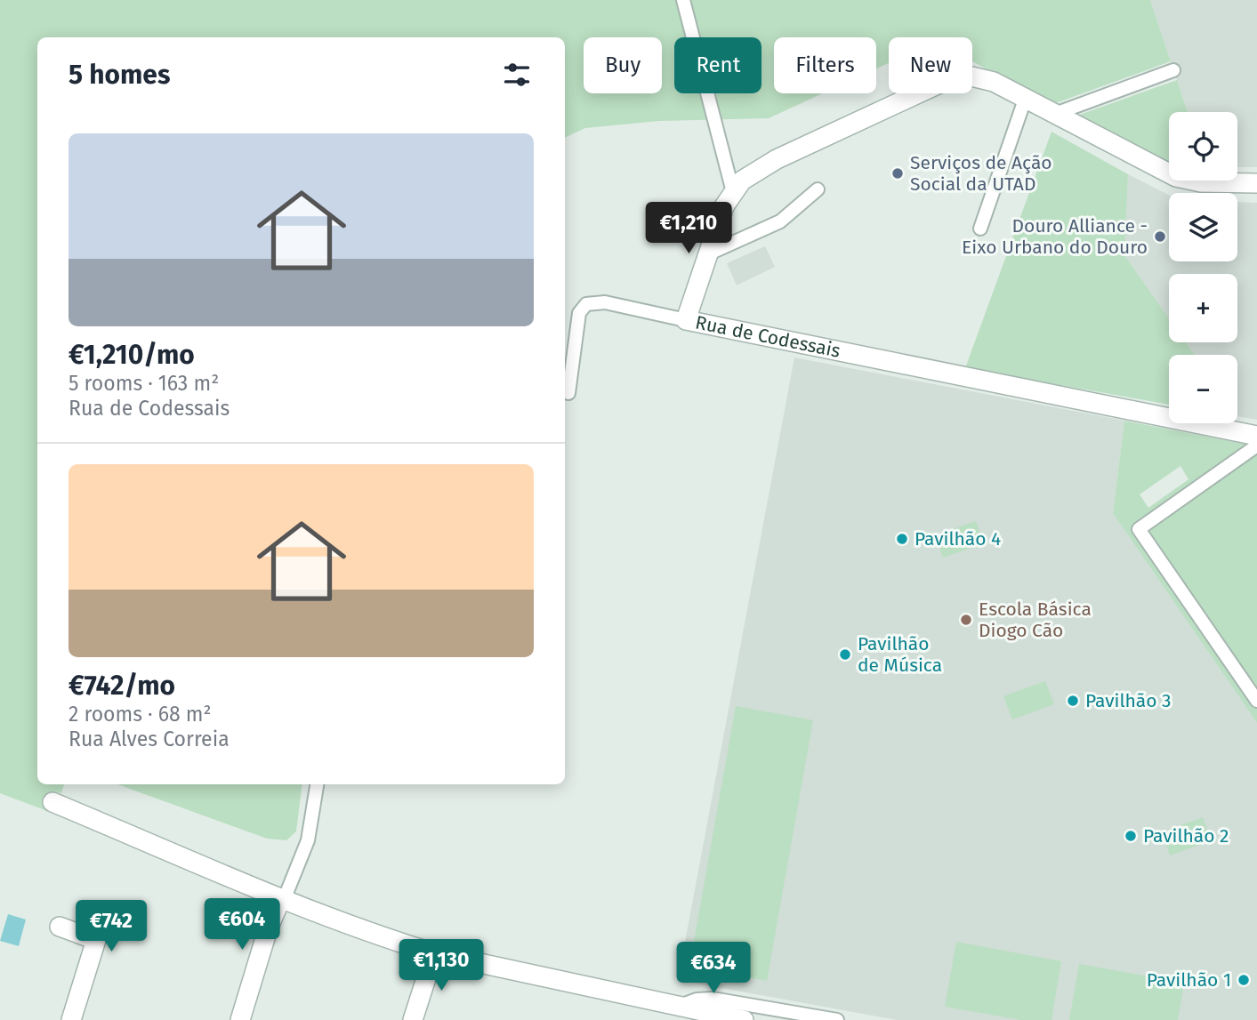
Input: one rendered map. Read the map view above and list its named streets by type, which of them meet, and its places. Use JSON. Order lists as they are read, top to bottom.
{
  "streets": {
    "street": ["Rua de Codessais"]
  },
  "places": [
    "Serviços de Ação Social da UTAD",
    "Douro Alliance - Eixo Urbano do Douro",
    "Pavilhão 4",
    "Escola Básica Diogo Cão",
    "Pavilhão de Música",
    "Pavilhão 3",
    "Pavilhão 2",
    "Pavilhão 1"
  ],
  "page": {
    "chip": [
      "Buy",
      "Rent",
      "Filters",
      "New"
    ],
    "heading": "5 homes",
    "map_buttons": ["+", "−"],
    "list": [
      {
        "name": "€1,210/mo",
        "note": "5 rooms · 163 m² · Rua de Codessais"
      },
      {
        "name": "€742/mo",
        "note": "2 rooms · 68 m² · Rua Alves Correia"
      }
    ],
    "price": [
      "€1,210",
      "€604",
      "€742",
      "€1,130",
      "€634"
    ]
  }
}
